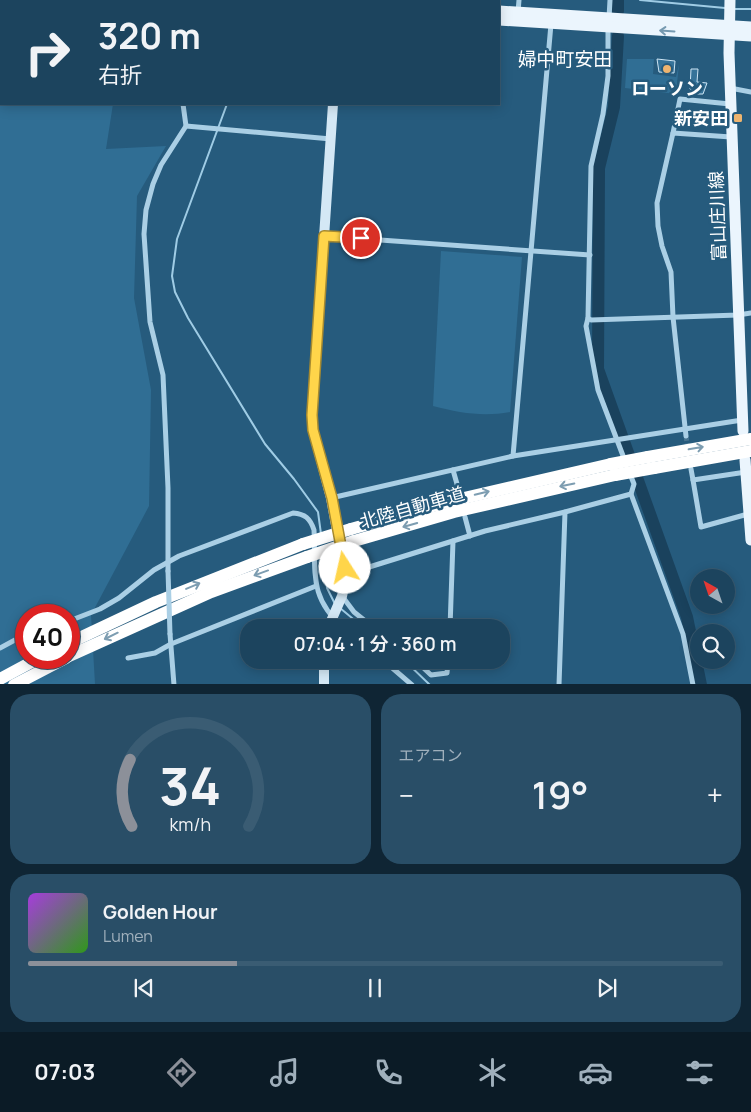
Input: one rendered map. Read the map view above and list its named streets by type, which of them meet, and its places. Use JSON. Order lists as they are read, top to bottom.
{
  "streets": {
    "highway": ["北陸自動車道"],
    "main road": ["富山庄川線"]
  },
  "crossings": [
    ["富山庄川線", "北陸自動車道"]
  ],
  "districts": ["婦中町安田"],
  "places": {
    "other": ["ローソン"],
    "transit": ["新安田"]
  },
  "north": "top left",
  "page": {
    "turn": ["320 m", "右折"],
    "limit": "40",
    "trip": "07:04 · 1 分 · 360 m",
    "tile": "エアコン",
    "heat": ["−", "19°", "+"],
    "song": ["Golden Hour", "Lumen"],
    "tabs": "07:03",
    "gauge": ["34", "km/h"]
  }
}
